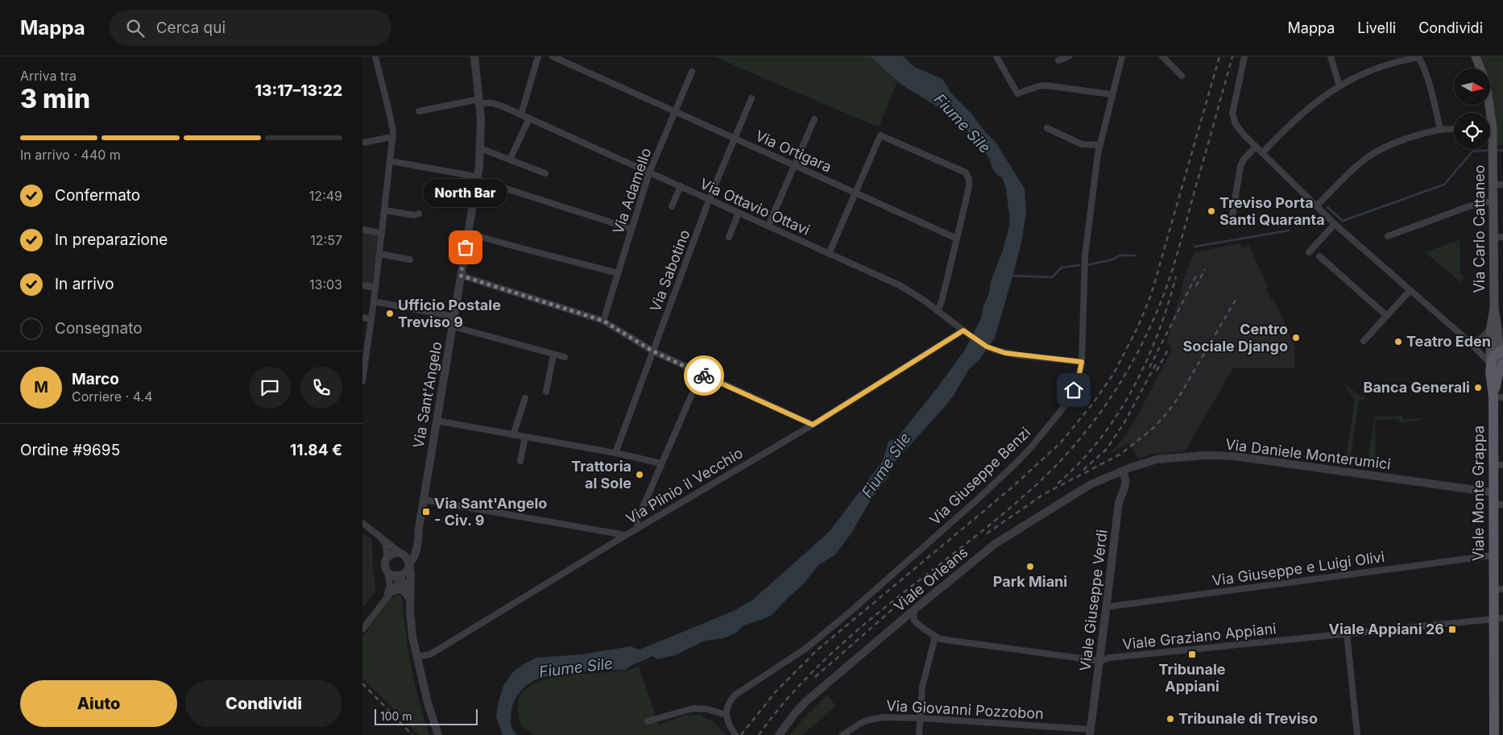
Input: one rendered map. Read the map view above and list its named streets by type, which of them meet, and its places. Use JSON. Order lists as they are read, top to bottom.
{
  "streets": {
    "main road": ["Via Carlo Cattaneo", "Viale Monte Grappa"],
    "street": [
      "Via Ortigara",
      "Via Adamello",
      "Via Ottavio Ottavi",
      "Via Sabotino",
      "Via Sant'Angelo",
      "Via Daniele Monterumici",
      "Via Giuseppe Benzi",
      "Via Plinio il Vecchio",
      "Via Giuseppe e Luigi Olivi",
      "Viale Orleans",
      "Viale Giuseppe Verdi",
      "Viale Graziano Appiani",
      "Via Giovanni Pozzobon"
    ]
  },
  "crossings": [
    ["Via Ortigara", "Via Adamello"],
    ["Via Ortigara", "Via Sabotino"],
    ["Via Adamello", "Via Ottavio Ottavi"],
    ["Via Ottavio Ottavi", "Via Sabotino"],
    ["Via Ottavio Ottavi", "Via Sant'Angelo"],
    ["Via Ottavio Ottavi", "Via Giuseppe Benzi"],
    ["Via Ottavio Ottavi", "Via Plinio il Vecchio"],
    ["Via Sant'Angelo", "Via Plinio il Vecchio"],
    ["Via Daniele Monterumici", "Viale Monte Grappa"],
    ["Via Daniele Monterumici", "Viale Orleans"],
    ["Via Daniele Monterumici", "Viale Giuseppe Verdi"],
    ["Viale Monte Grappa", "Via Giuseppe e Luigi Olivi"],
    ["Viale Monte Grappa", "Viale Graziano Appiani"],
    ["Via Giuseppe e Luigi Olivi", "Viale Giuseppe Verdi"],
    ["Viale Orleans", "Viale Giuseppe Verdi"],
    ["Viale Giuseppe Verdi", "Viale Graziano Appiani"],
    ["Viale Giuseppe Verdi", "Via Giovanni Pozzobon"]
  ],
  "water": ["Fiume Sile"],
  "places": {
    "other": [
      "Treviso Porta Santi Quaranta",
      "North Bar",
      "Ufficio Postale Treviso 9",
      "Centro Sociale Django",
      "Teatro Eden",
      "Banca Generali",
      "Trattoria al Sole",
      "Park Miani",
      "Tribunale di Treviso"
    ],
    "transit": ["Via Sant'Angelo - Civ. 9", "Viale Appiani 26", "Tribunale Appiani"]
  },
  "scale_bar": "100 m",
  "north": "right",
  "page": {
    "header": "Mappa",
    "search": "Cerca qui",
    "nav": ["Mappa", "Livelli", "Condividi"],
    "heading": ["3 min", "Arriva tra", "13:17–13:22"],
    "panel": [
      "Marco",
      "Corriere · 4.4",
      "Ordine #9695",
      "11.84 €"
    ],
    "bar": "In arrivo · 440 m",
    "list": [
      ["Confermato", "12:49"],
      ["In preparazione", "12:57"],
      ["In arrivo", "13:03"],
      "Consegnato"
    ],
    "bubble": "North Bar",
    "round": "M",
    "buttons": ["Aiuto", "Condividi"],
    "scale": "100 m"
  }
}
